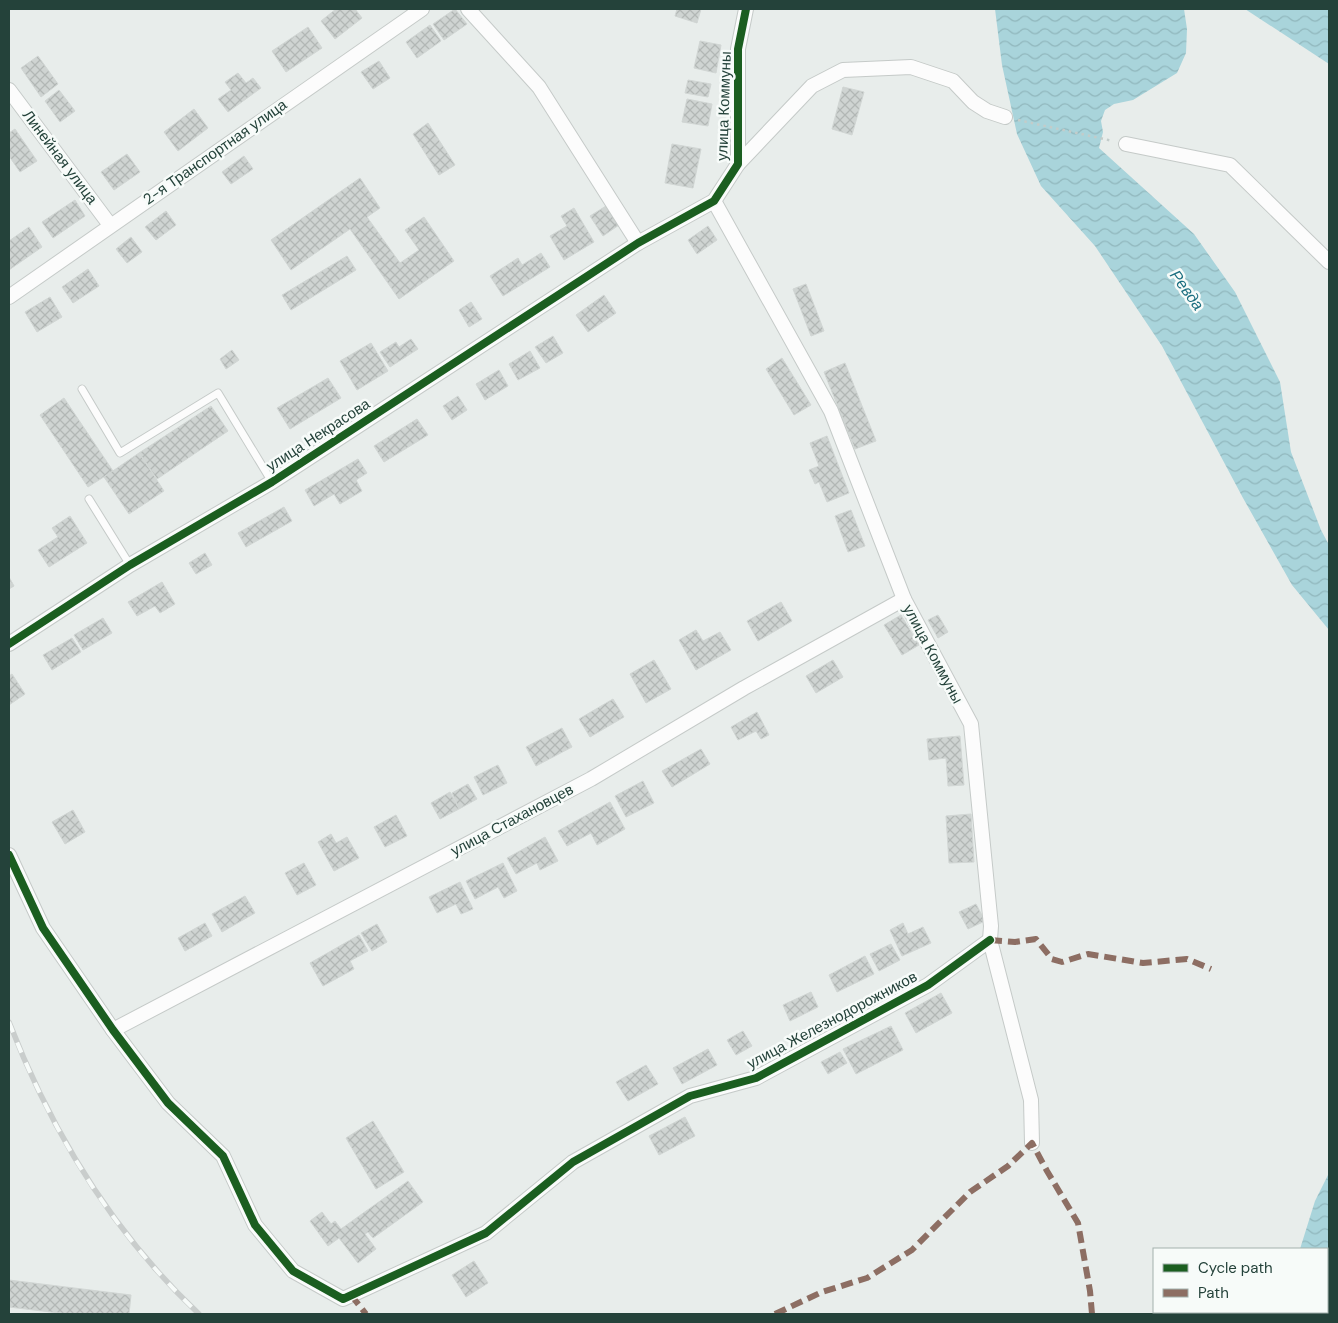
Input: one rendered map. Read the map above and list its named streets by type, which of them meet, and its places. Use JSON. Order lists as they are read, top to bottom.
{
  "streets": {
    "street": [
      "улица Коммуны",
      "2-я Транспортная улица",
      "Линейная улица",
      "улица Некрасова",
      "улица Стахановцев",
      "улица Железнодорожников"
    ]
  },
  "crossings": [
    ["улица Коммуны", "улица Некрасова"],
    ["улица Коммуны", "улица Стахановцев"],
    ["улица Коммуны", "улица Железнодорожников"],
    ["2-я Транспортная улица", "Линейная улица"],
    ["улица Стахановцев", "улица Железнодорожников"]
  ],
  "water": ["Ревда"],
  "legend": ["Cycle path", "Path"]
}
